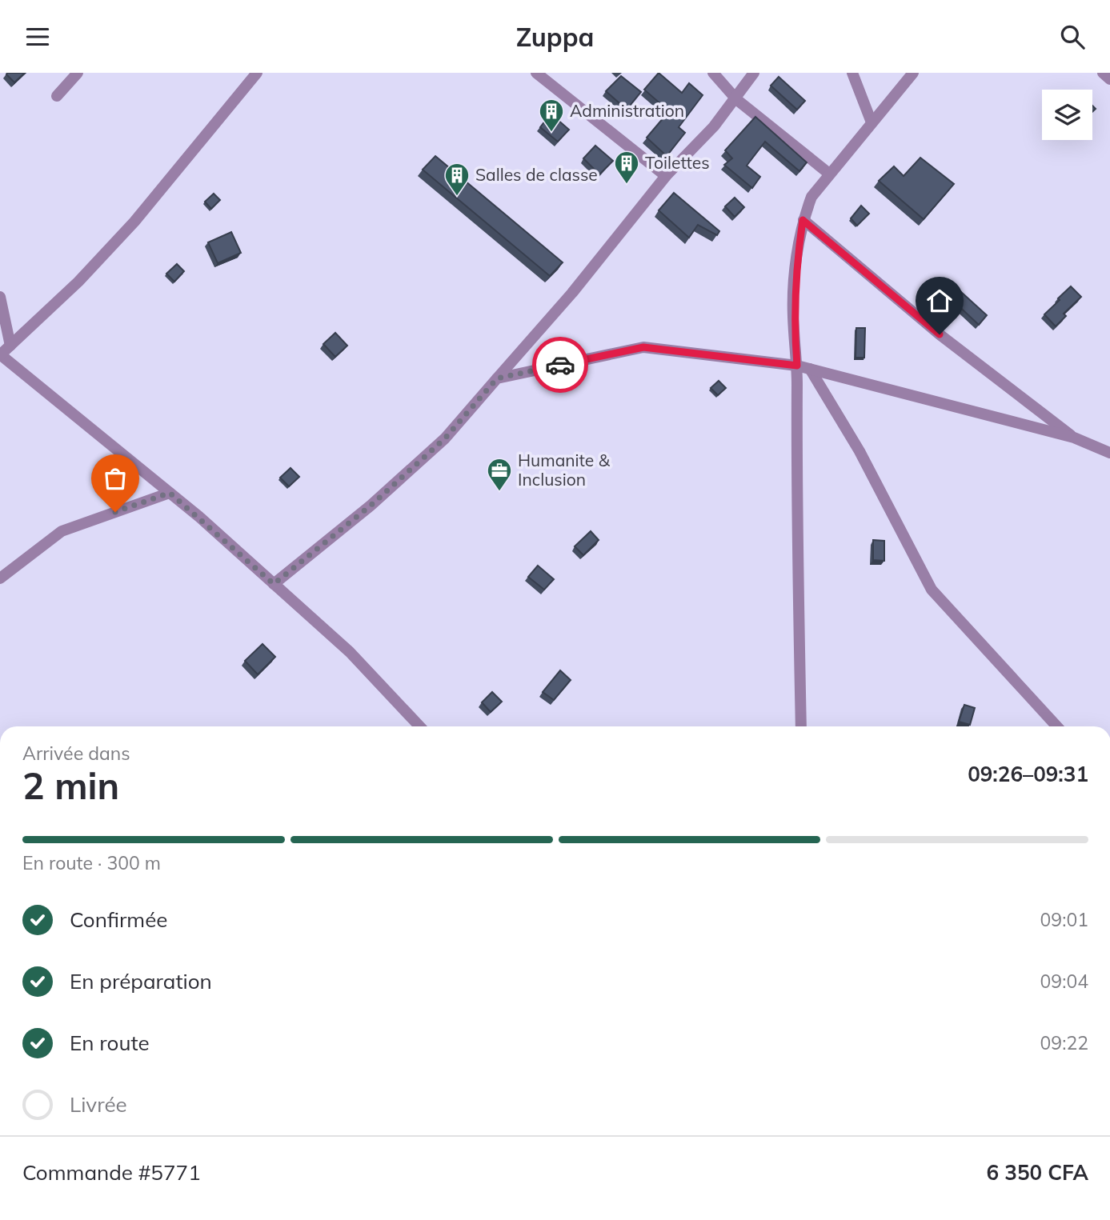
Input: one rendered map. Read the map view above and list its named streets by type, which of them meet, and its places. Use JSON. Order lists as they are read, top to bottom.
{
  "places": {
    "building": ["Administration", "Toilettes", "Salles de classe"],
    "office": ["Humanite & Inclusion"]
  },
  "page": {
    "header": "Zuppa",
    "heading": ["2 min", "Arrivée dans", "09:26–09:31"],
    "panel": ["Commande #5771", "6 350 CFA"],
    "bar": "En route · 300 m",
    "list": [
      ["Confirmée", "09:01"],
      ["En préparation", "09:04"],
      ["En route", "09:22"],
      "Livrée"
    ]
  }
}
